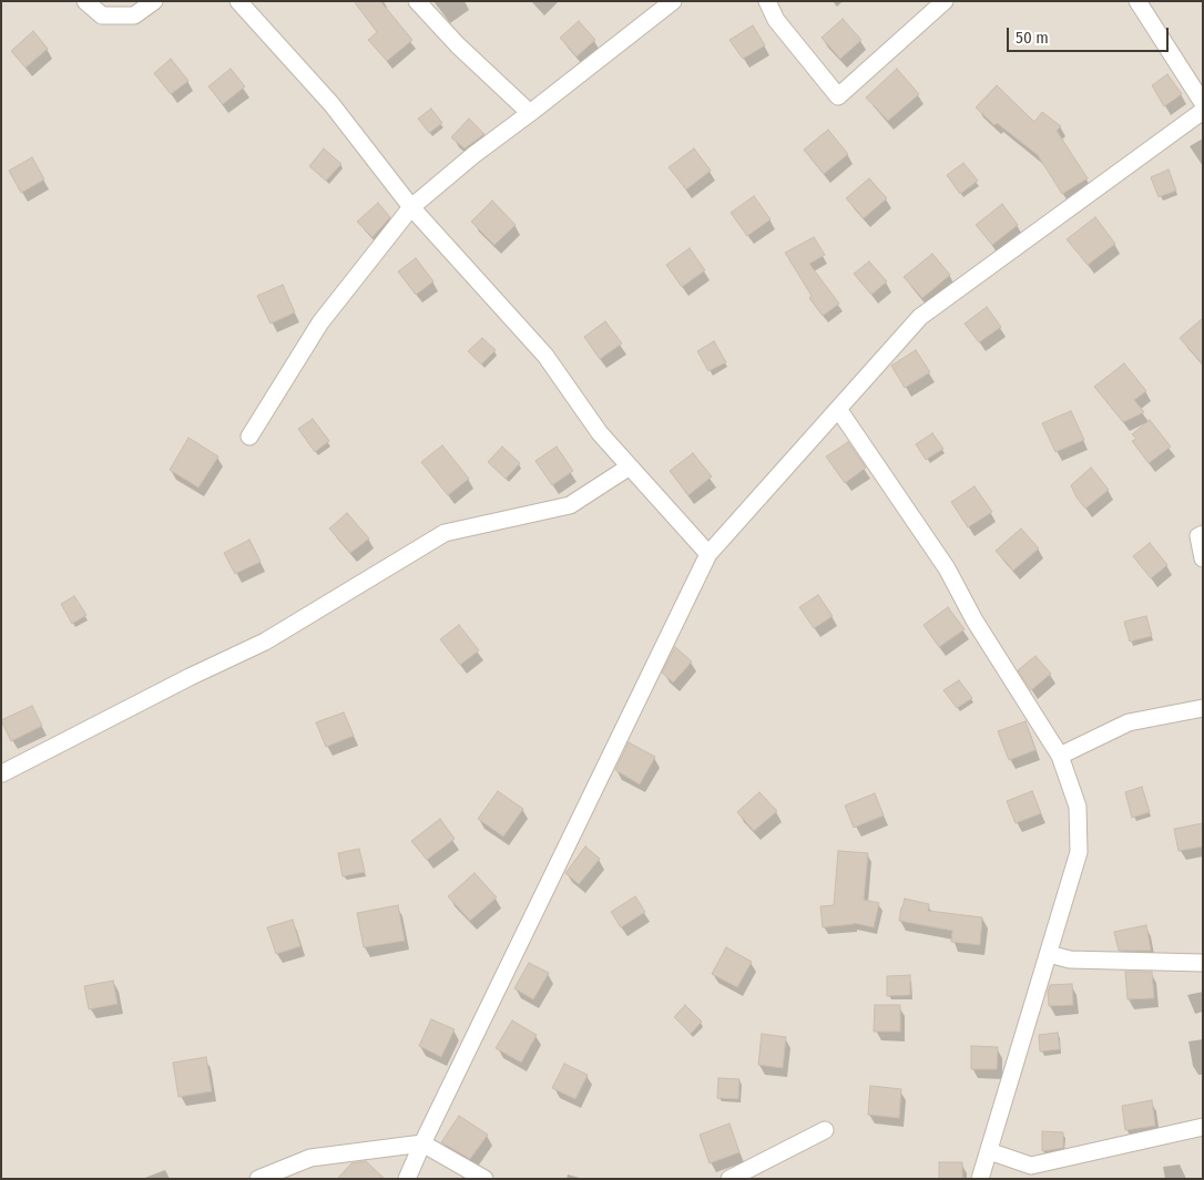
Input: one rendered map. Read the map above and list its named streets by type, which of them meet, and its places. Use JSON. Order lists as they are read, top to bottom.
{
  "scale_bar": "50 m"
}
